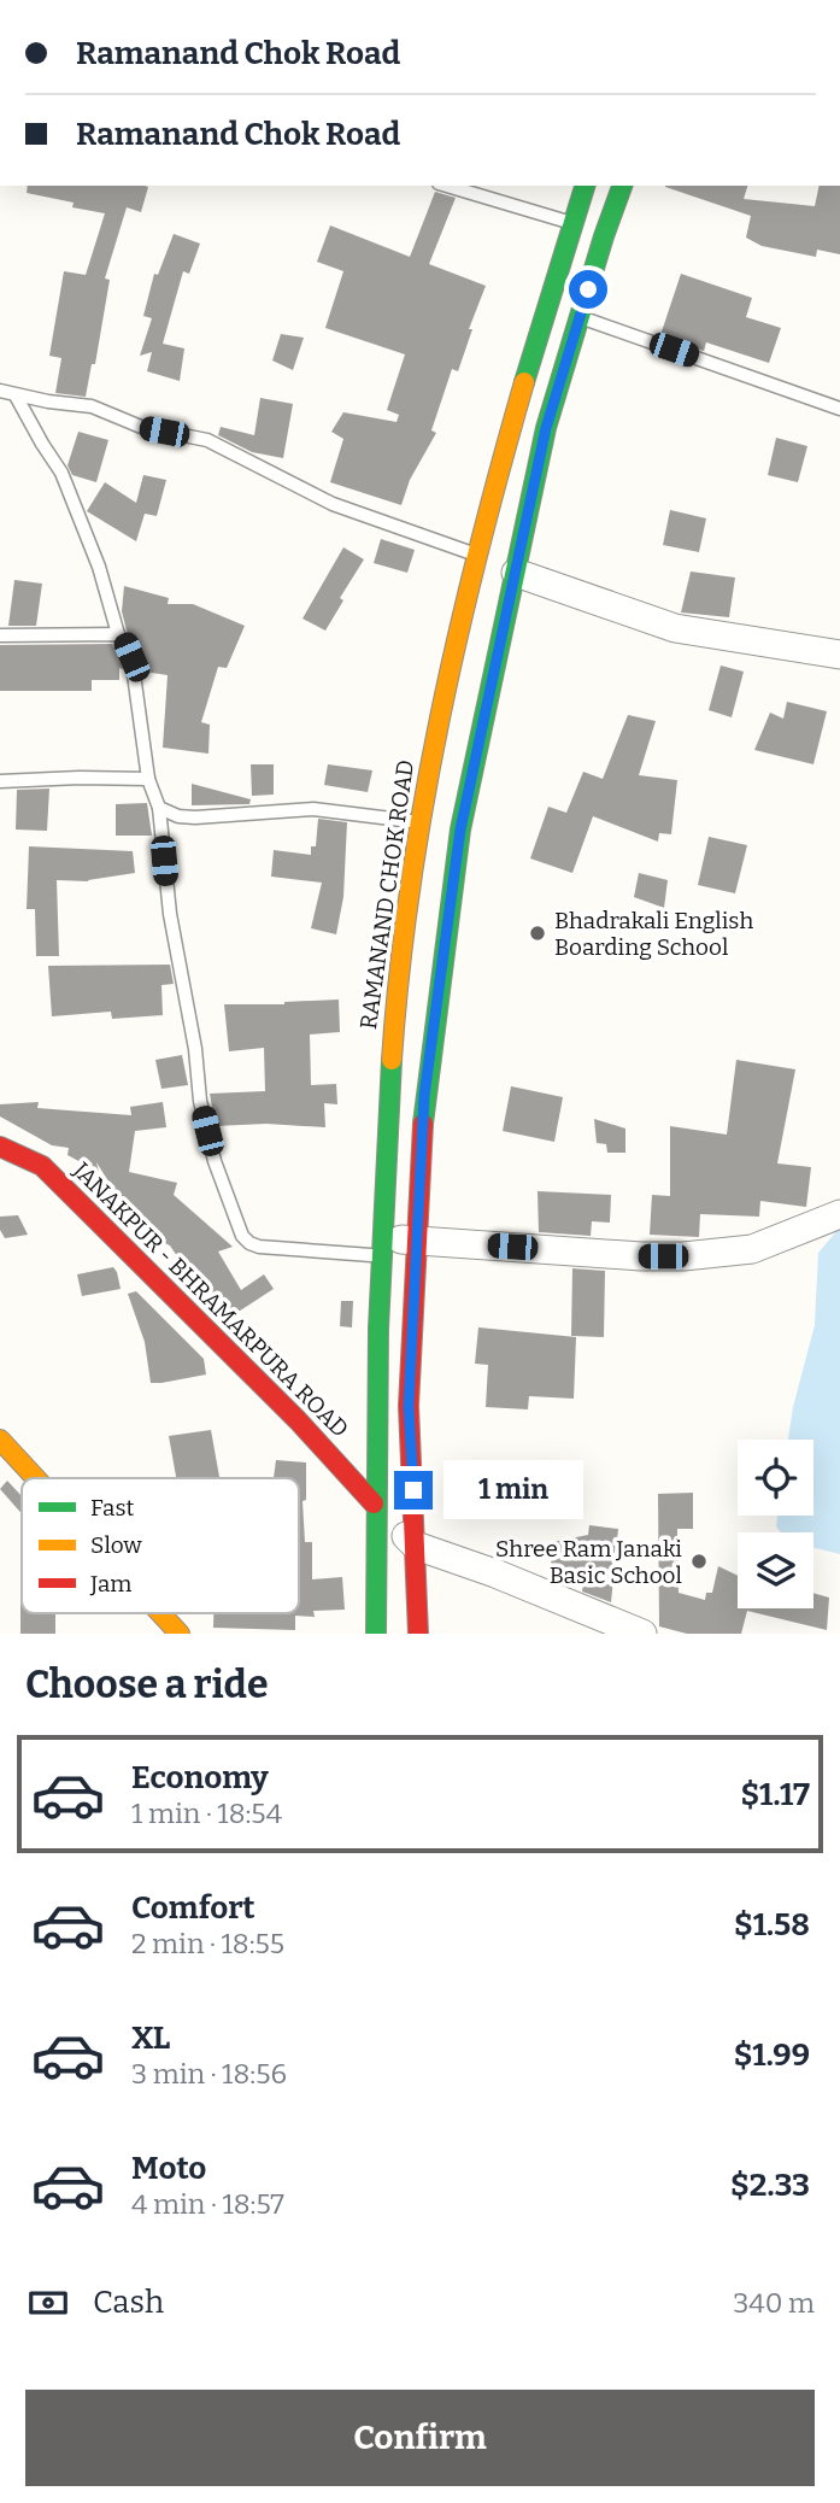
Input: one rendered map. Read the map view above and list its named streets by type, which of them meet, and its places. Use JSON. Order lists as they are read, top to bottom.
{
  "streets": {
    "main road": ["RAMANAND CHOK ROAD", "JANAKPUR - BHRAMARPURA ROAD"]
  },
  "crossings": [
    ["RAMANAND CHOK ROAD", "JANAKPUR - BHRAMARPURA ROAD"]
  ],
  "places": ["Bhadrakali English Boarding School", "Shree Ram Janaki Basic School"],
  "legend": ["Fast", "Slow", "Jam"],
  "page": {
    "banner": ["Ramanand Chok Road", "Ramanand Chok Road"],
    "bubble": "1 min",
    "heading": "Choose a ride",
    "list": [
      {
        "name": "Economy",
        "note": "1 min · 18:54",
        "value": "$1.17"
      },
      {
        "name": "Comfort",
        "note": "2 min · 18:55",
        "value": "$1.58"
      },
      {
        "name": "XL",
        "note": "3 min · 18:56",
        "value": "$1.99"
      },
      {
        "name": "Moto",
        "note": "4 min · 18:57",
        "value": "$2.33"
      }
    ],
    "pay": ["Cash", "340 m"],
    "buttons": "Confirm"
  }
}
